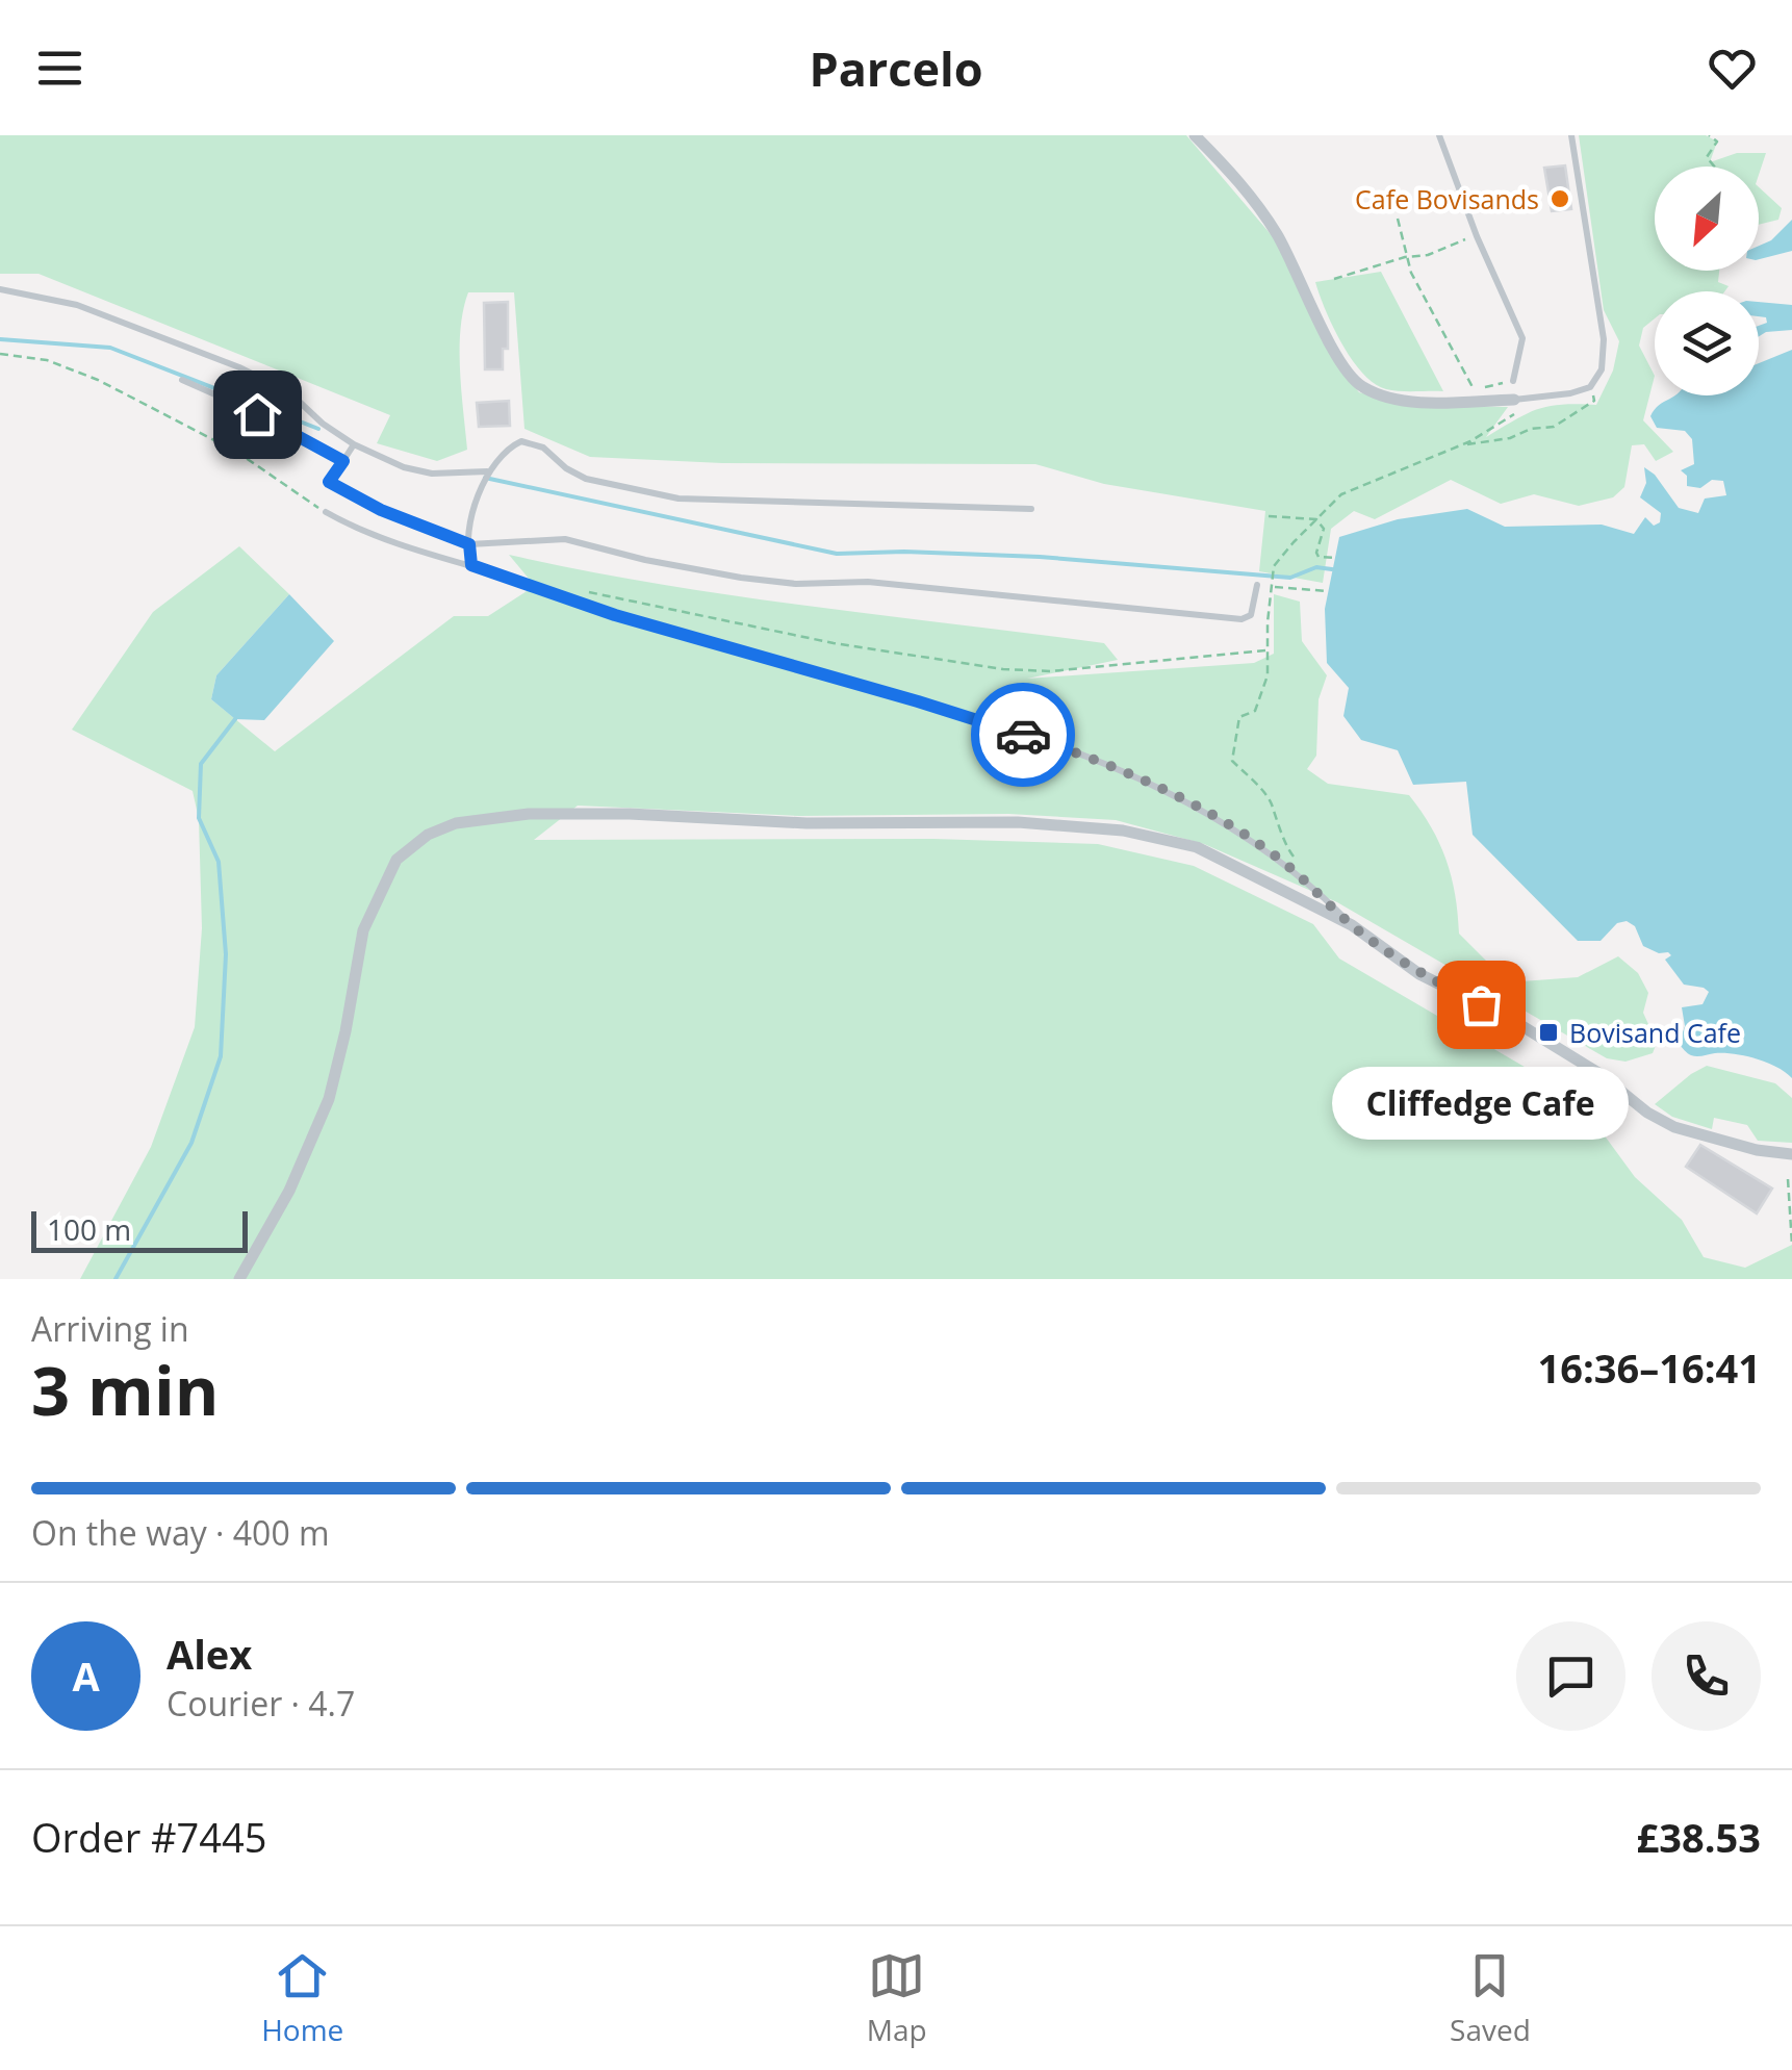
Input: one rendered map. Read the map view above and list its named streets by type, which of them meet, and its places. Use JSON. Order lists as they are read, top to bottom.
{
  "places": {
    "other": ["Cafe Bovisands", "Cliffedge Cafe"],
    "transit": ["Bovisand Cafe"]
  },
  "scale_bar": "100 m",
  "north": "bottom left",
  "page": {
    "header": "Parcelo",
    "bubble": "Cliffedge Cafe",
    "scale": "100 m",
    "heading": ["3 min", "Arriving in", "16:36–16:41"],
    "panel": [
      "Alex",
      "Courier · 4.7",
      "Order #7445",
      "£38.53"
    ],
    "bar": "On the way · 400 m",
    "round": "A",
    "tabs": ["Home", "Map", "Saved"]
  }
}
